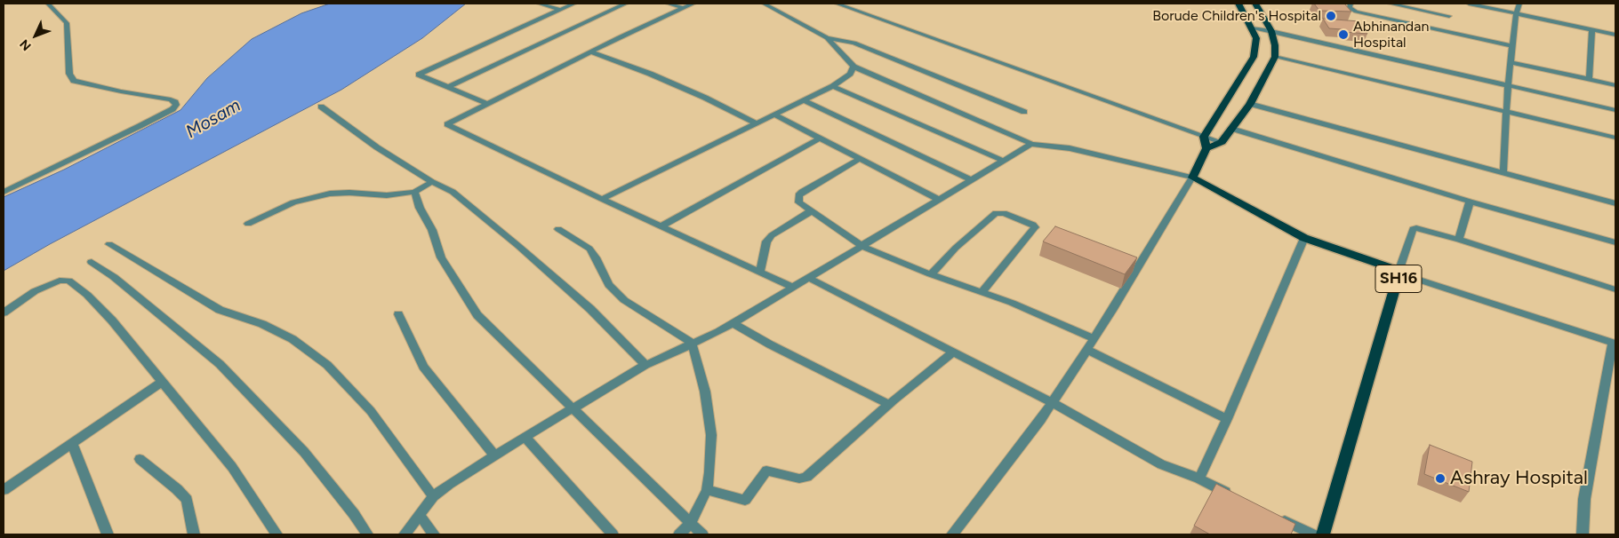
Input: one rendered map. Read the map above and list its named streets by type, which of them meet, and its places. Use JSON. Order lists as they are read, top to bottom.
{
  "streets": {
    "main road": ["SH16"]
  },
  "water": ["Mosam"],
  "places": ["Borude Children's Hospital", "Abhinandan Hospital", "Ashray Hospital"],
  "north": "bottom left"
}
